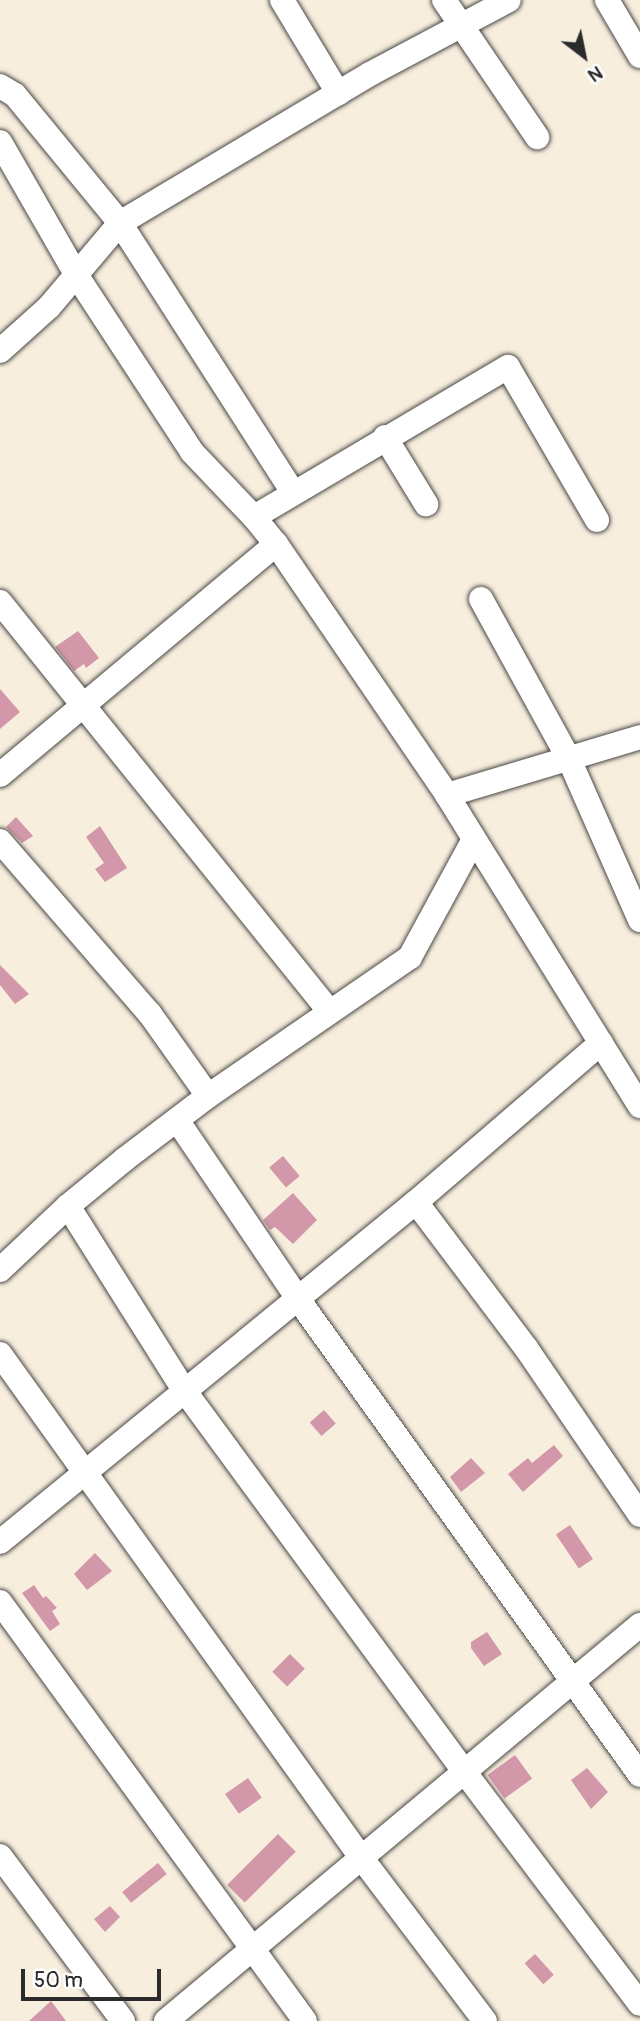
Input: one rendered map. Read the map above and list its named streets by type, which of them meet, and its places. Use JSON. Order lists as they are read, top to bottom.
{
  "scale_bar": "50 m",
  "north": "bottom right"
}
